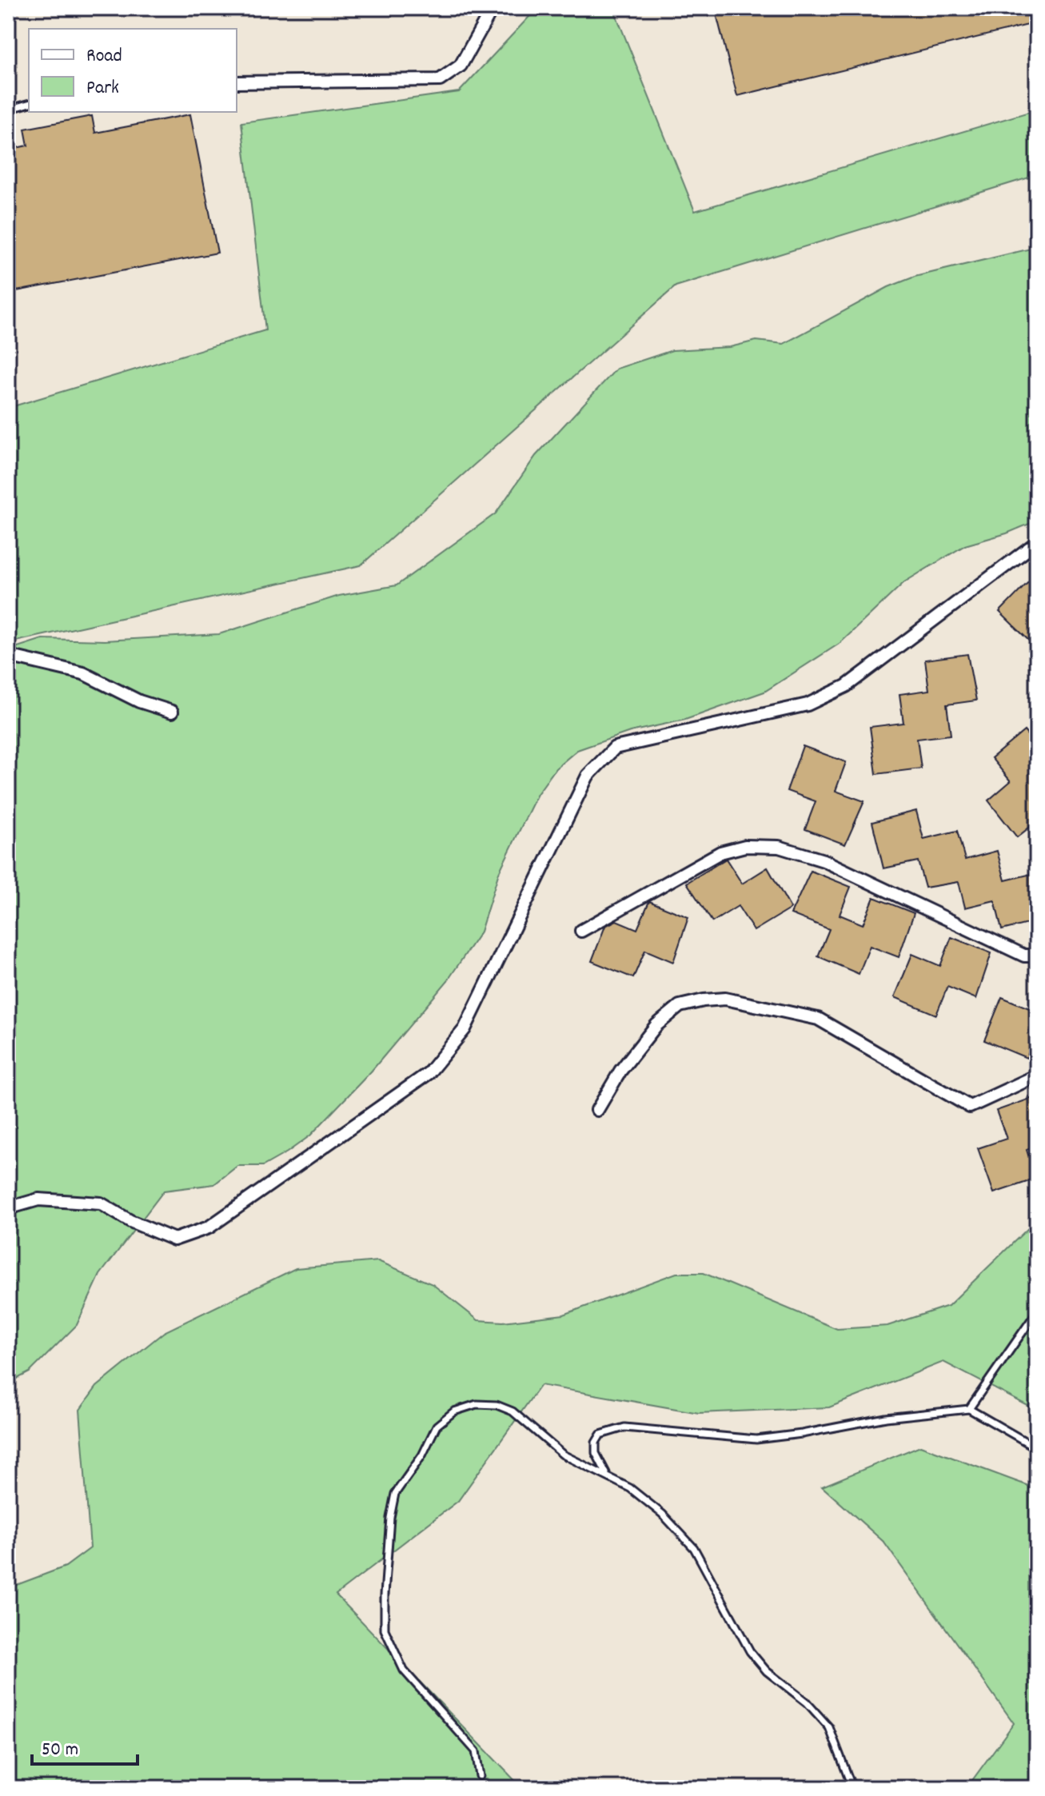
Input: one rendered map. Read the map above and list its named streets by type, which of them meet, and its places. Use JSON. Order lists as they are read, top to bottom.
{
  "legend": ["Road", "Park"],
  "scale_bar": "50 m"
}
